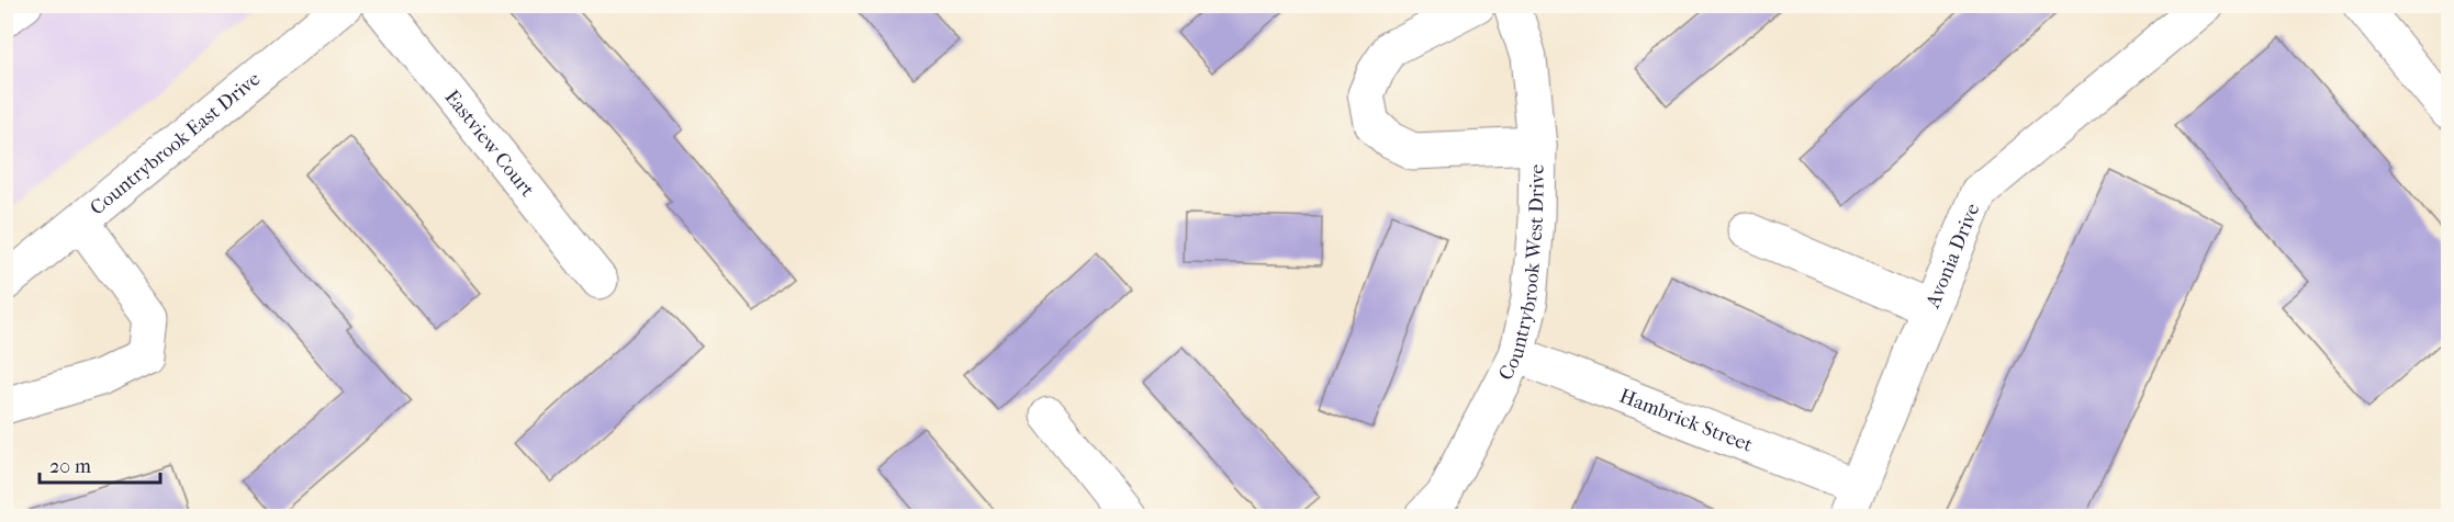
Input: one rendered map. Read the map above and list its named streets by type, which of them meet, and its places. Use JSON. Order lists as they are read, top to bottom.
{
  "streets": {
    "street": [
      "Eastview Court",
      "Countrybrook East Drive",
      "Avonia Drive",
      "Countrybrook West Drive",
      "Hambrick Street"
    ]
  },
  "crossings": [
    ["Avonia Drive", "Hambrick Street"],
    ["Countrybrook West Drive", "Hambrick Street"]
  ],
  "scale_bar": "20 m"
}
